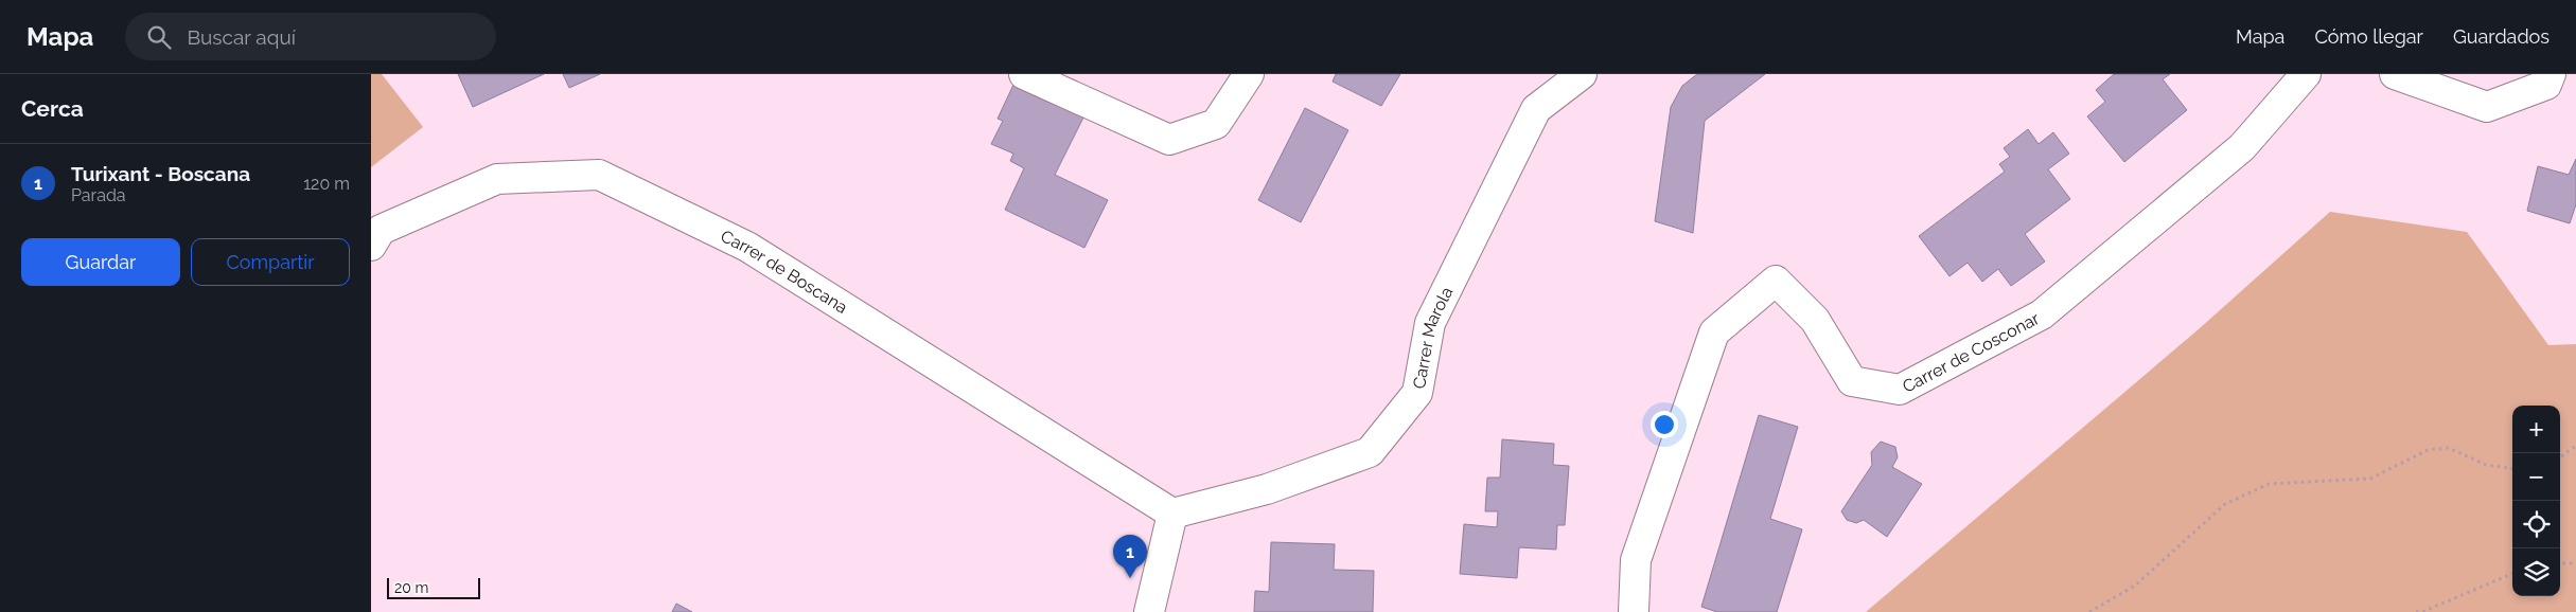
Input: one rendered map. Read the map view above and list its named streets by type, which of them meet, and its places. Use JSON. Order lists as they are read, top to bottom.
{
  "streets": {
    "street": ["Carrer de Boscana", "Carrer Marola", "Carrer de Cosconar"]
  },
  "crossings": [
    ["Carrer de Boscana", "Carrer Marola"]
  ],
  "scale_bar": "20 m",
  "page": {
    "header": "Mapa",
    "search": "Buscar aquí",
    "nav": ["Mapa", "Cómo llegar", "Guardados"],
    "heading": "Cerca",
    "list": [
      {
        "mark": "1",
        "name": "Turixant - Boscana",
        "note": "Parada",
        "value": "120 m"
      }
    ],
    "buttons": ["Guardar", "Compartir"],
    "map_buttons": ["+", "−"],
    "pins": "1",
    "scale": "20 m"
  }
}
